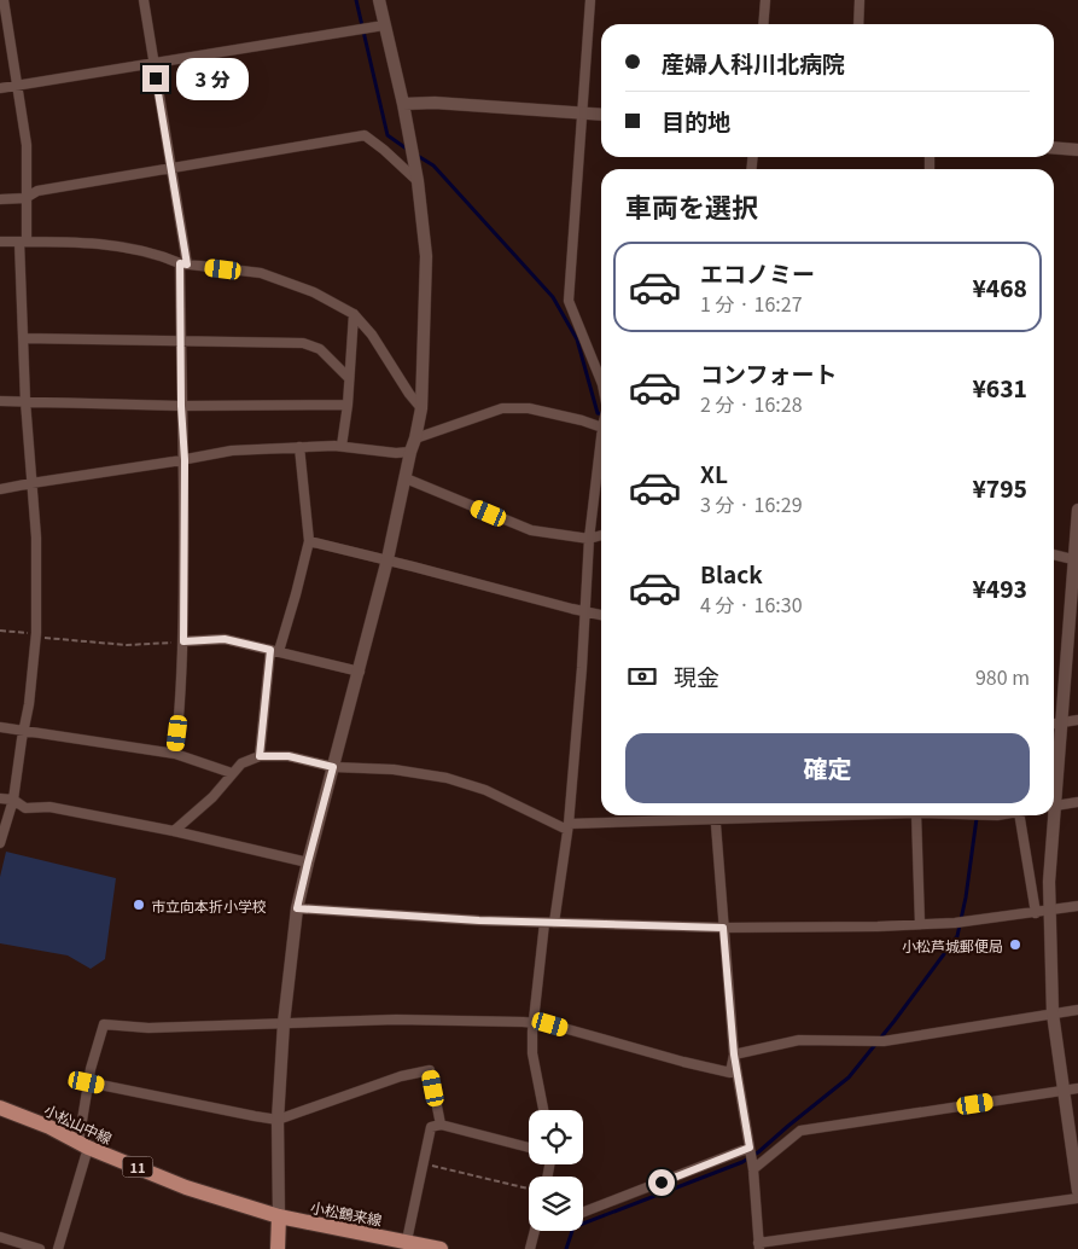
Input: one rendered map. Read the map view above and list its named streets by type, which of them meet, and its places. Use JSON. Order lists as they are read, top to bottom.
{
  "streets": {
    "main road": ["小松山中線", "11", "小松鶴来線"]
  },
  "crossings": [
    ["小松山中線", "小松鶴来線"]
  ],
  "places": ["市立向本折小学校", "小松芦城郵便局"],
  "page": {
    "banner": ["産婦人科川北病院", "目的地"],
    "bubble": "3 分",
    "heading": "車両を選択",
    "list": [
      {
        "name": "エコノミー",
        "note": "1 分 · 16:27",
        "value": "¥468"
      },
      {
        "name": "コンフォート",
        "note": "2 分 · 16:28",
        "value": "¥631"
      },
      {
        "name": "XL",
        "note": "3 分 · 16:29",
        "value": "¥795"
      },
      {
        "name": "Black",
        "note": "4 分 · 16:30",
        "value": "¥493"
      }
    ],
    "pay": ["現金", "980 m"],
    "buttons": "確定"
  }
}
